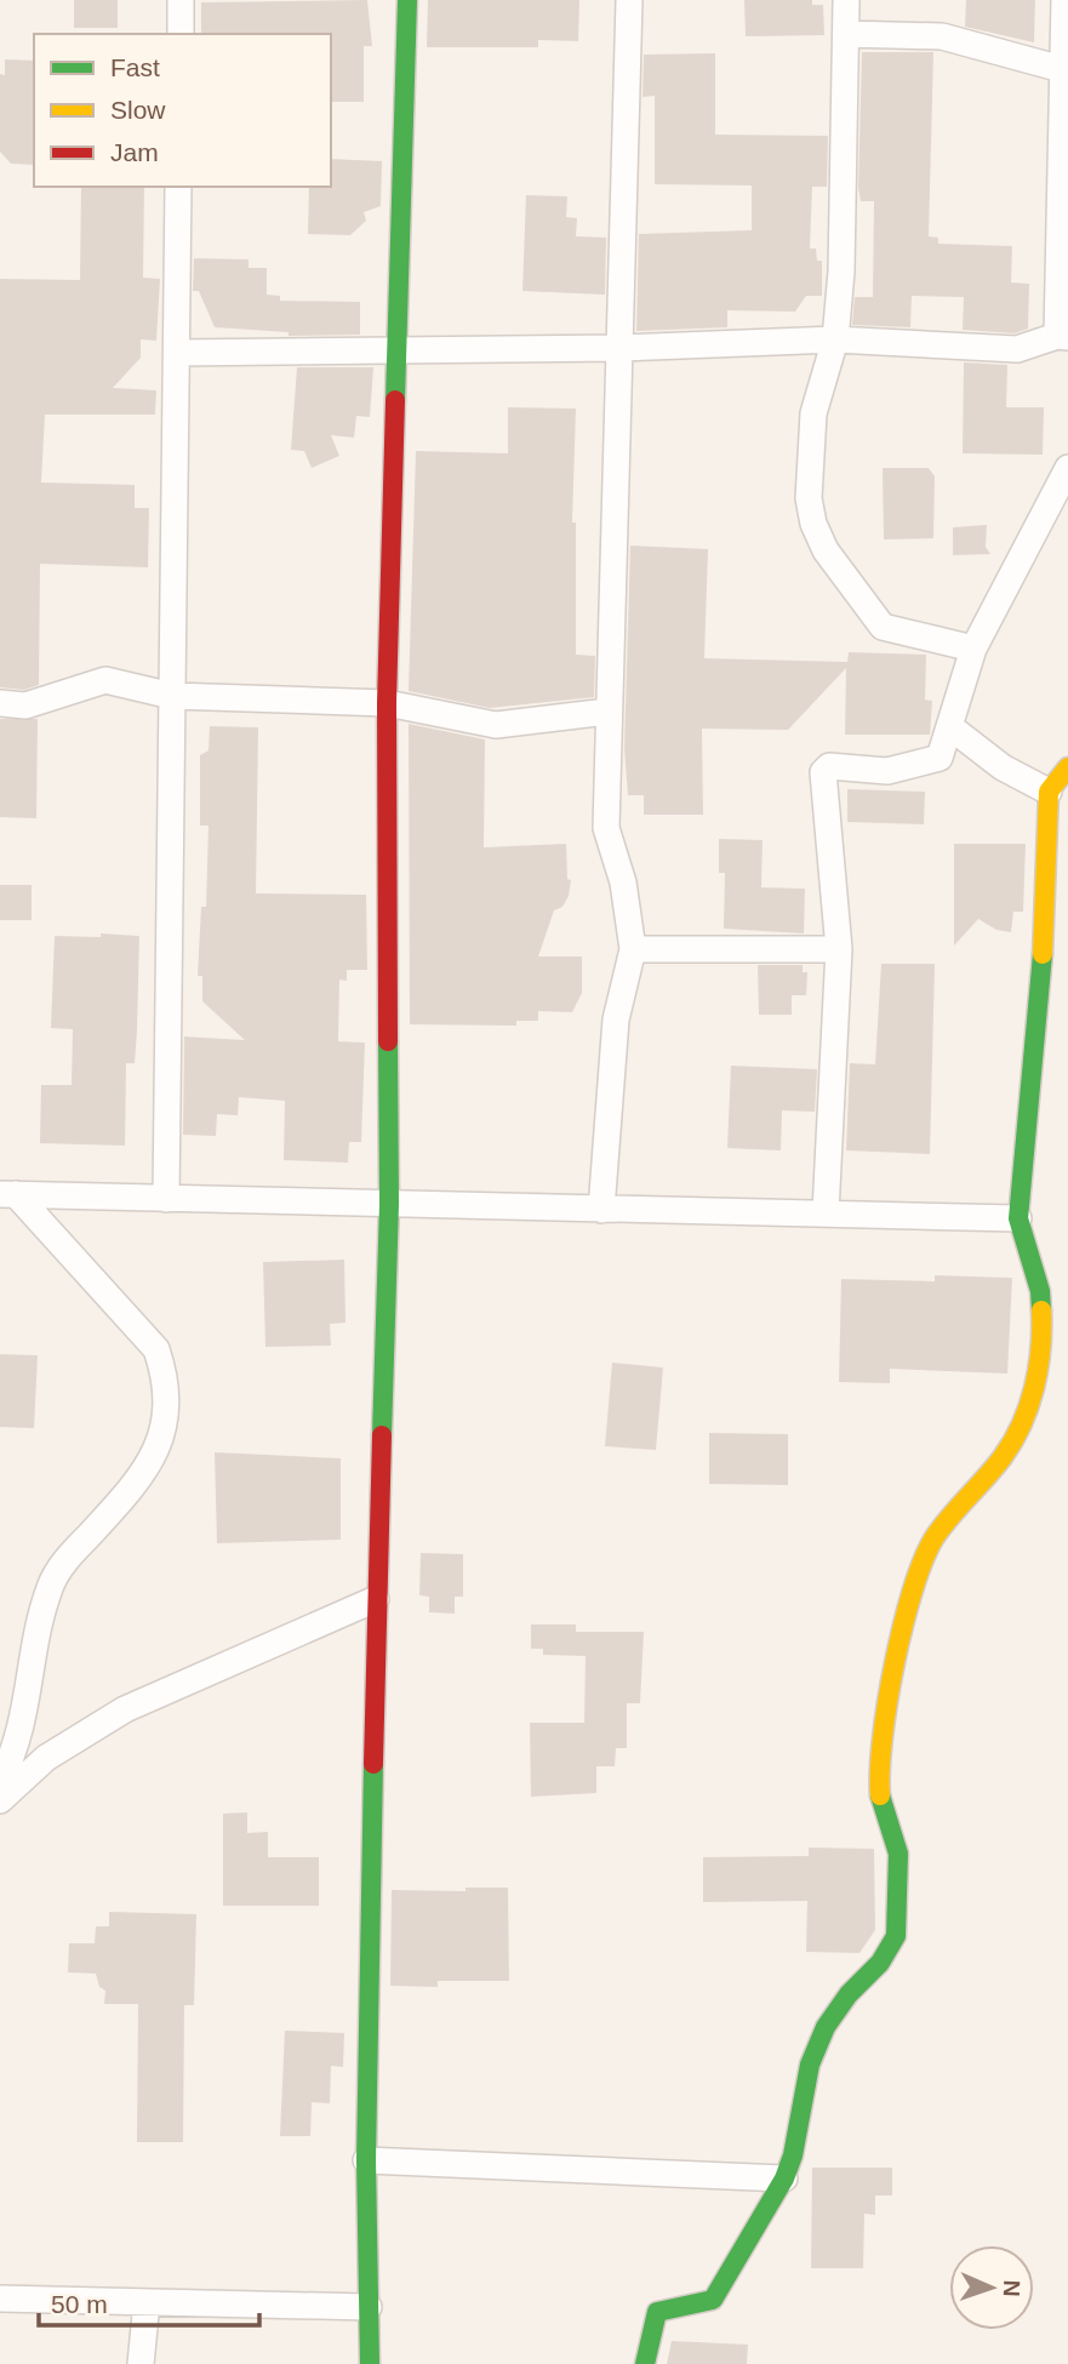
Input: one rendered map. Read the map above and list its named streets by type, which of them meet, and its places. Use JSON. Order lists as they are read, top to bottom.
{
  "legend": ["Fast", "Slow", "Jam"],
  "scale_bar": "50 m",
  "north": "right"
}
